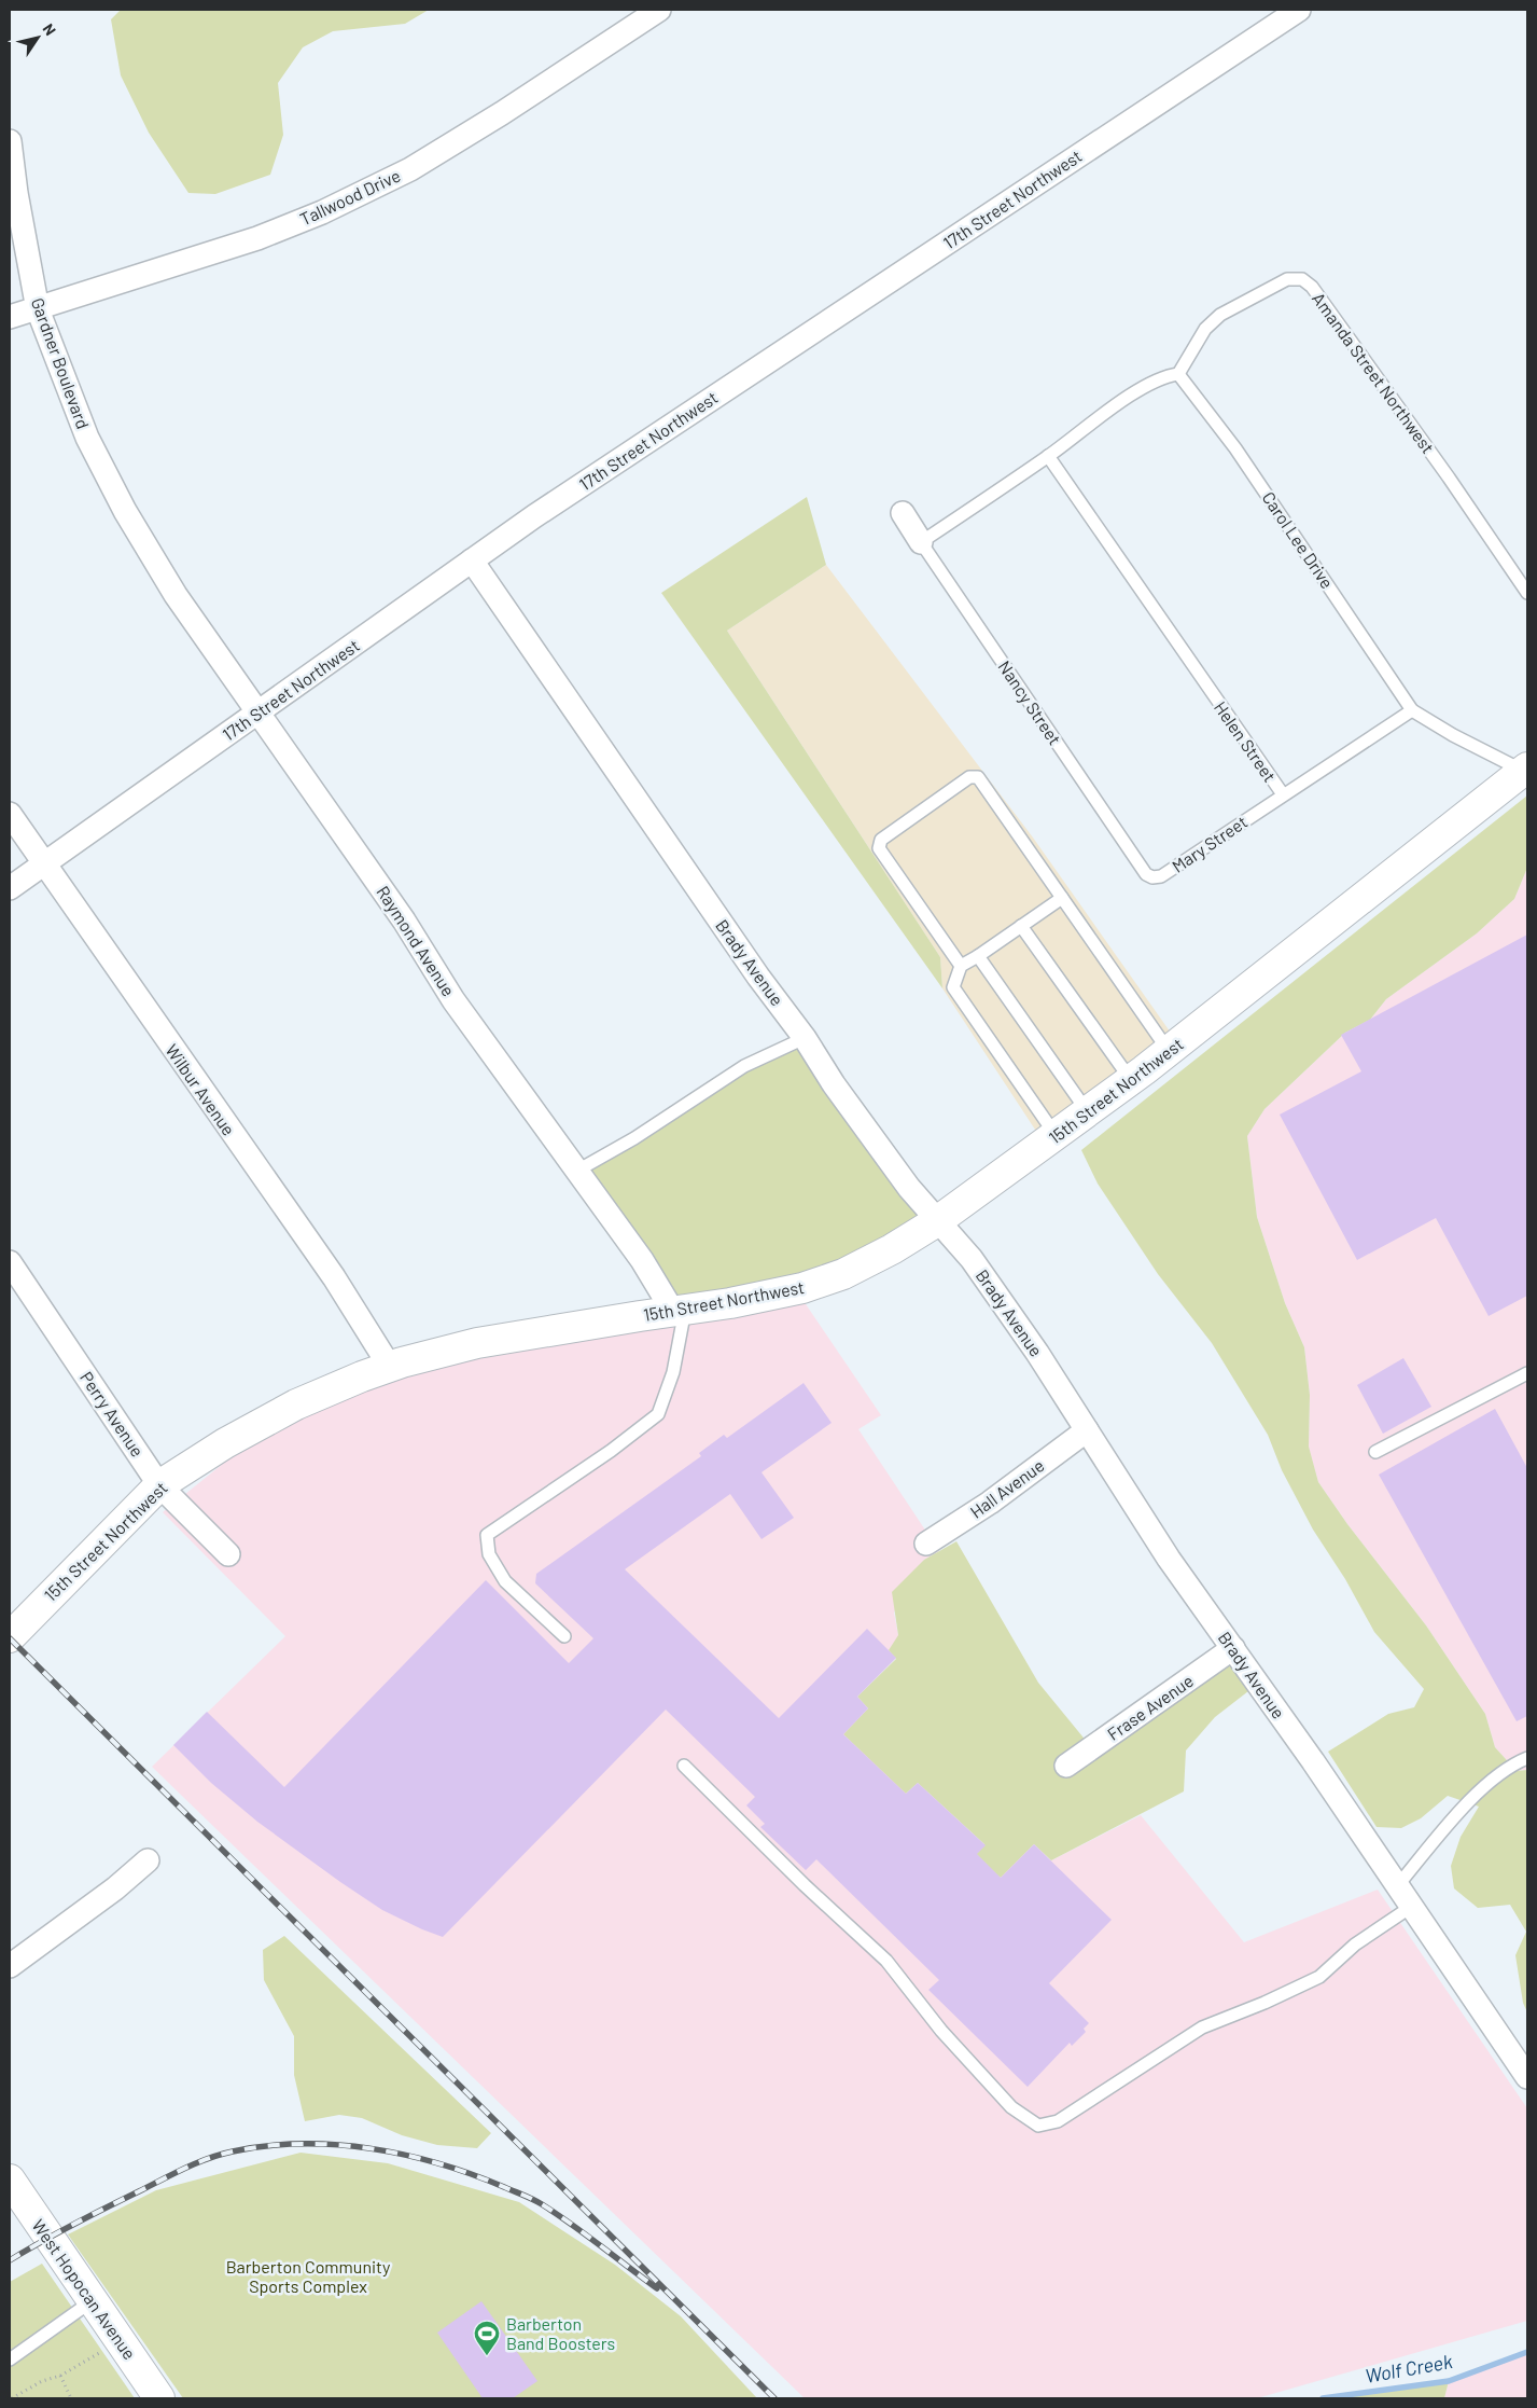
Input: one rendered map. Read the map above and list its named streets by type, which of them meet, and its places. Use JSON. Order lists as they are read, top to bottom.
{
  "streets": {
    "street": [
      "Tallwood Drive",
      "17th Street Northwest",
      "Gardner Boulevard",
      "Raymond Avenue",
      "Brady Avenue",
      "Wilbur Avenue",
      "15th Street Northwest",
      "Perry Avenue",
      "Hall Avenue",
      "Frase Avenue",
      "West Hopocan Avenue"
    ],
    "lane": [
      "Amanda Street Northwest",
      "Carol Lee Drive",
      "Nancy Street",
      "Helen Street",
      "Mary Street"
    ]
  },
  "crossings": [
    ["Tallwood Drive", "Gardner Boulevard"],
    ["17th Street Northwest", "Raymond Avenue"],
    ["17th Street Northwest", "Brady Avenue"],
    ["17th Street Northwest", "Wilbur Avenue"],
    ["Gardner Boulevard", "Raymond Avenue"],
    ["Amanda Street Northwest", "Carol Lee Drive"],
    ["Carol Lee Drive", "Helen Street"],
    ["Nancy Street", "Mary Street"],
    ["Helen Street", "Mary Street"],
    ["Raymond Avenue", "15th Street Northwest"],
    ["Brady Avenue", "15th Street Northwest"],
    ["Brady Avenue", "Hall Avenue"],
    ["Brady Avenue", "Frase Avenue"],
    ["Wilbur Avenue", "15th Street Northwest"],
    ["15th Street Northwest", "Perry Avenue"]
  ],
  "water": ["Wolf Creek"],
  "parks": ["Barberton Community Sports Complex"],
  "places": {
    "sports": ["Barberton Band Boosters"]
  },
  "north": "top right"
}
